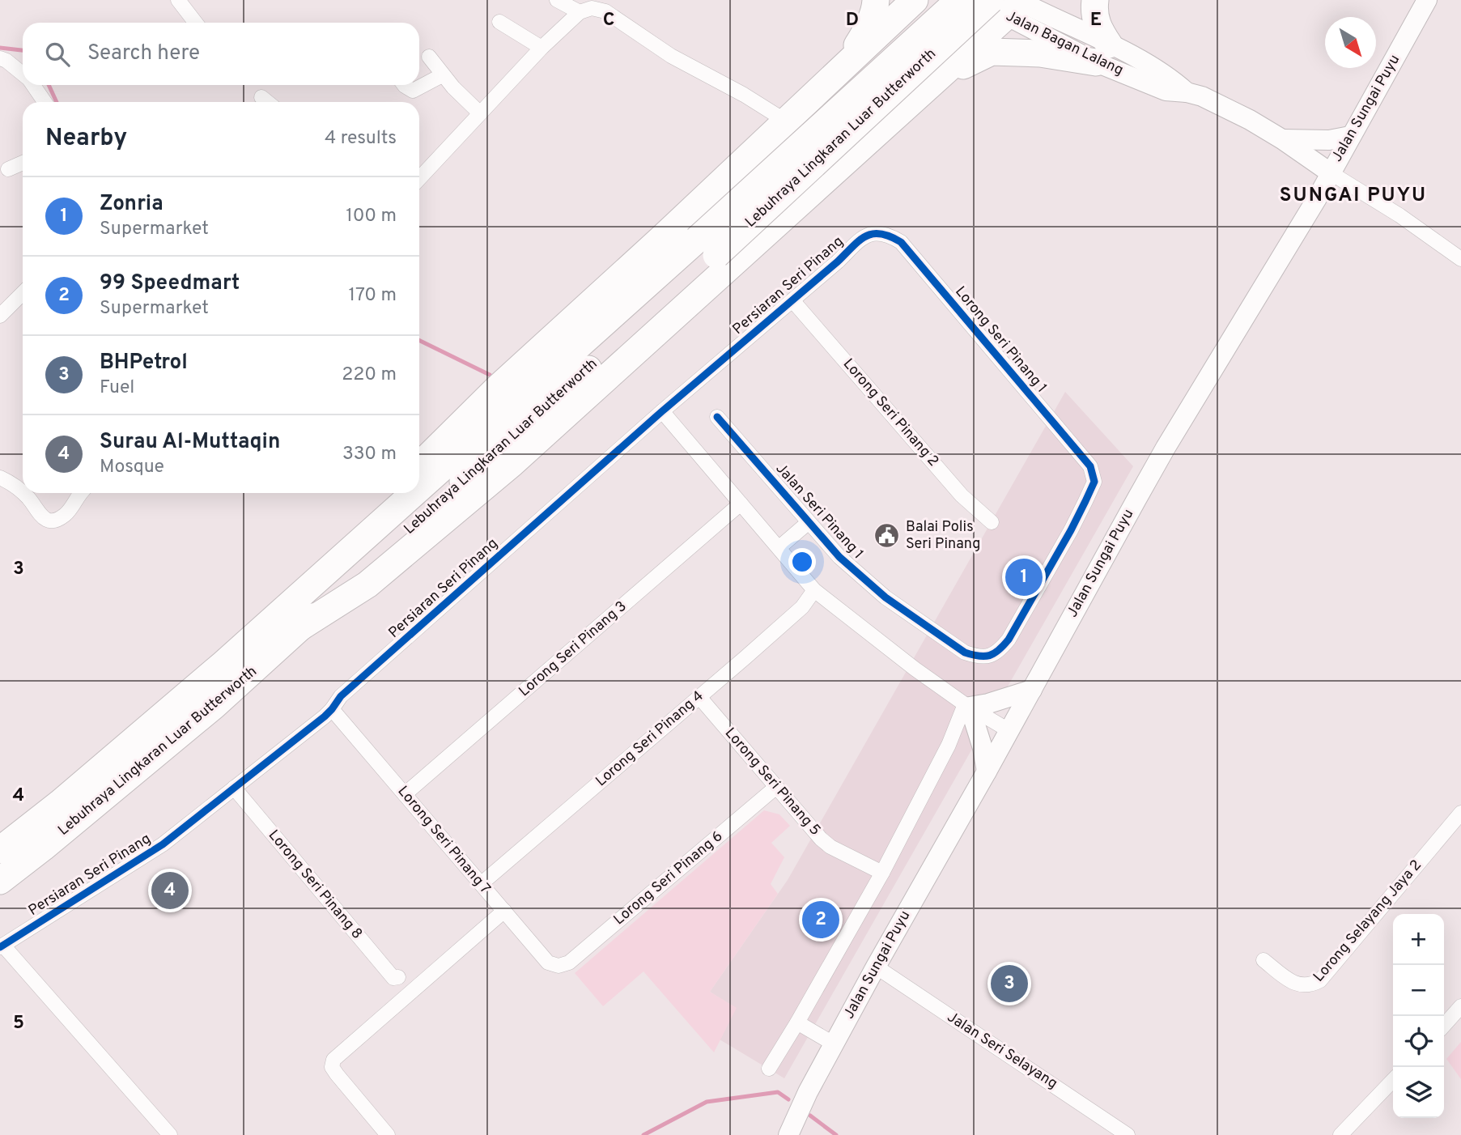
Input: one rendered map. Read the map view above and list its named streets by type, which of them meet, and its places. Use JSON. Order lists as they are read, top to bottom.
{
  "streets": {
    "highway": ["Lebuhraya Lingkaran Luar Butterworth"],
    "main road": ["Jalan Bagan Lalang", "Jalan Sungai Puyu"],
    "street": [
      "Persiaran Seri Pinang",
      "Lorong Seri Pinang 1",
      "Lorong Seri Pinang 2",
      "Jalan Seri Pinang 1",
      "Lorong Seri Pinang 3",
      "Lorong Seri Pinang 4",
      "Lorong Seri Pinang 5",
      "Lorong Seri Pinang 7",
      "Lorong Seri Pinang 6",
      "Lorong Seri Pinang 8",
      "Lorong Selayang Jaya 2",
      "Jalan Seri Selayang"
    ]
  },
  "crossings": [
    ["Jalan Bagan Lalang", "Jalan Sungai Puyu"],
    ["Jalan Bagan Lalang", "Lebuhraya Lingkaran Luar Butterworth"],
    ["Jalan Sungai Puyu", "Jalan Seri Selayang"],
    ["Persiaran Seri Pinang", "Lorong Seri Pinang 1"],
    ["Persiaran Seri Pinang", "Lorong Seri Pinang 2"],
    ["Persiaran Seri Pinang", "Lorong Seri Pinang 7"],
    ["Persiaran Seri Pinang", "Lorong Seri Pinang 8"],
    ["Lorong Seri Pinang 1", "Jalan Seri Pinang 1"],
    ["Lorong Seri Pinang 3", "Lorong Seri Pinang 7"],
    ["Lorong Seri Pinang 4", "Lorong Seri Pinang 5"],
    ["Lorong Seri Pinang 4", "Lorong Seri Pinang 7"],
    ["Lorong Seri Pinang 5", "Lorong Seri Pinang 6"],
    ["Lorong Seri Pinang 7", "Lorong Seri Pinang 6"]
  ],
  "districts": ["SUNGAI PUYU"],
  "places": {
    "public building": ["Balai Polis Seri Pinang"]
  },
  "north": "bottom right",
  "page": {
    "search": "Search here",
    "heading": ["Nearby", "4 results"],
    "list": [
      {
        "mark": "1",
        "name": "Zonria",
        "note": "Supermarket",
        "value": "100 m"
      },
      {
        "mark": "2",
        "name": "99 Speedmart",
        "note": "Supermarket",
        "value": "170 m"
      },
      {
        "mark": "3",
        "name": "BHPetrol",
        "note": "Fuel",
        "value": "220 m"
      },
      {
        "mark": "4",
        "name": "Surau Al-Muttaqin",
        "note": "Mosque",
        "value": "330 m"
      }
    ],
    "pins": [
      "1",
      "4",
      "2",
      "3"
    ],
    "map_buttons": ["+", "−"]
  },
  "grid": {
    "columns": ["C", "D", "E"],
    "rows": ["3", "4", "5"]
  }
}
